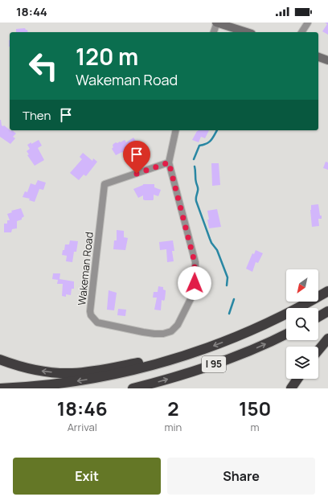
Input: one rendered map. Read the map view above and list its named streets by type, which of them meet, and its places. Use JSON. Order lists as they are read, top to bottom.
{
  "streets": {
    "highway": ["I 95"],
    "street": ["Wakeman Road"]
  },
  "north": "bottom left",
  "page": {
    "status": "18:44",
    "turn": ["120 m", "Wakeman Road"],
    "then": "Then",
    "eta": [
      "18:46",
      "Arrival",
      "2",
      "min",
      "150",
      "m"
    ],
    "buttons": ["Exit", "Share"]
  }
}
